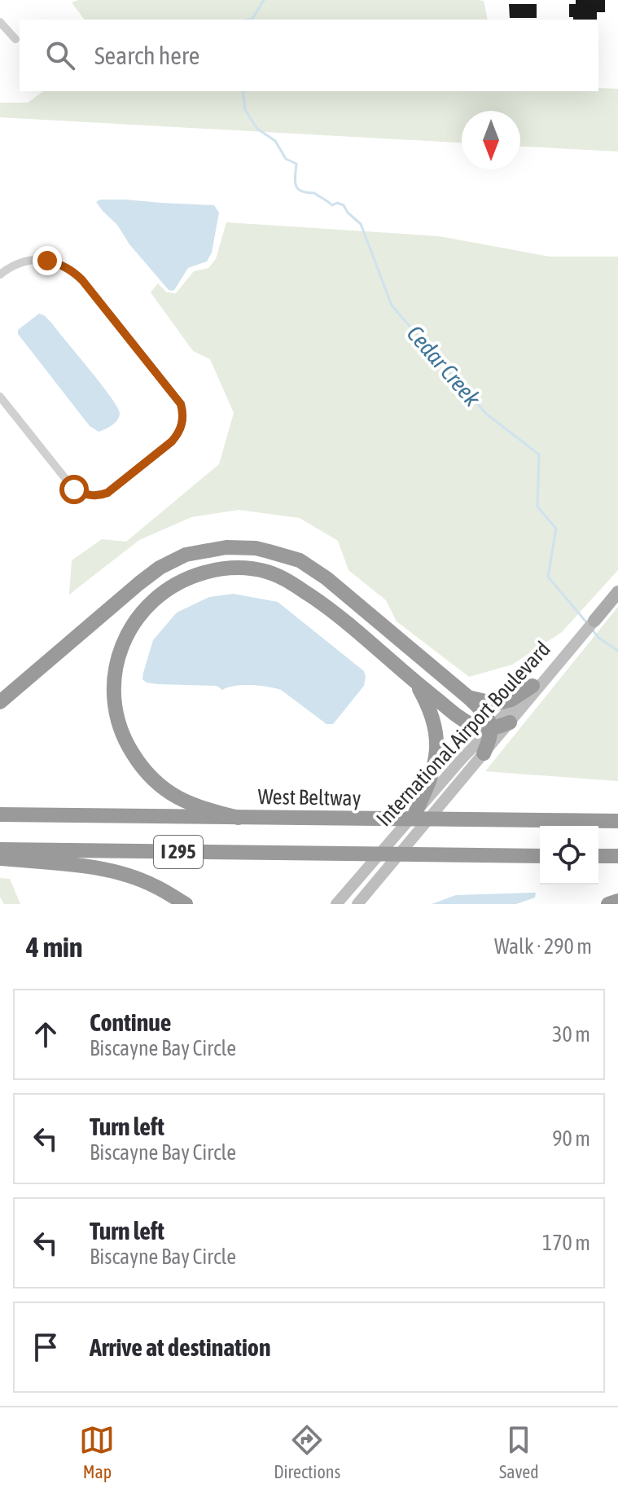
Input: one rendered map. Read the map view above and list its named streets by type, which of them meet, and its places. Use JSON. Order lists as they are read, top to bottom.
{
  "streets": {
    "highway": ["West Beltway", "I 295"],
    "main road": ["International Airport Boulevard"]
  },
  "water": ["Cedar Creek"],
  "north": "bottom",
  "page": {
    "search": "Search here",
    "heading": ["4 min", "Walk · 290 m"],
    "list": [
      ["Continue", "Biscayne Bay Circle", "30 m"],
      ["Turn left", "Biscayne Bay Circle", "90 m"],
      ["Turn left", "Biscayne Bay Circle", "170 m"],
      "Arrive at destination"
    ],
    "nav": ["Map", "Directions", "Saved"]
  }
}
